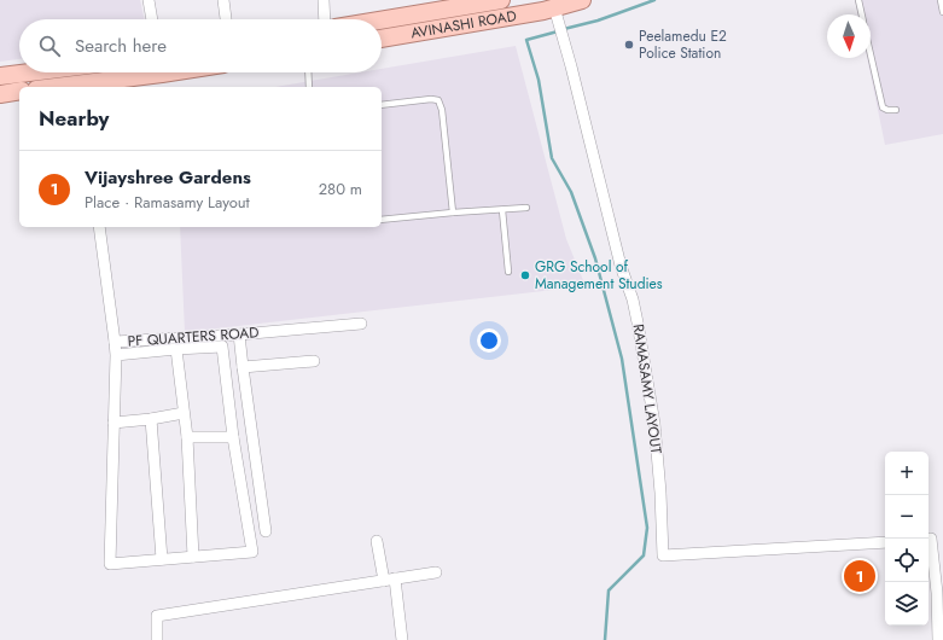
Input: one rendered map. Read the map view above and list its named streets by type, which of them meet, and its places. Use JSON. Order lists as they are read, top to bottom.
{
  "streets": {
    "main road": ["AVINASHI ROAD"],
    "street": ["PF QUARTERS ROAD", "RAMASAMY LAYOUT"]
  },
  "crossings": [
    ["AVINASHI ROAD", "RAMASAMY LAYOUT"]
  ],
  "places": ["Peelamedu E2 Police Station", "GRG School of Management Studies"],
  "north": "bottom",
  "page": {
    "search": "Search here",
    "heading": "Nearby",
    "list": [
      {
        "mark": "1",
        "name": "Vijayshree Gardens",
        "note": "Place · Ramasamy Layout",
        "value": "280 m"
      }
    ],
    "map_buttons": ["+", "−"],
    "pins": "1"
  }
}
